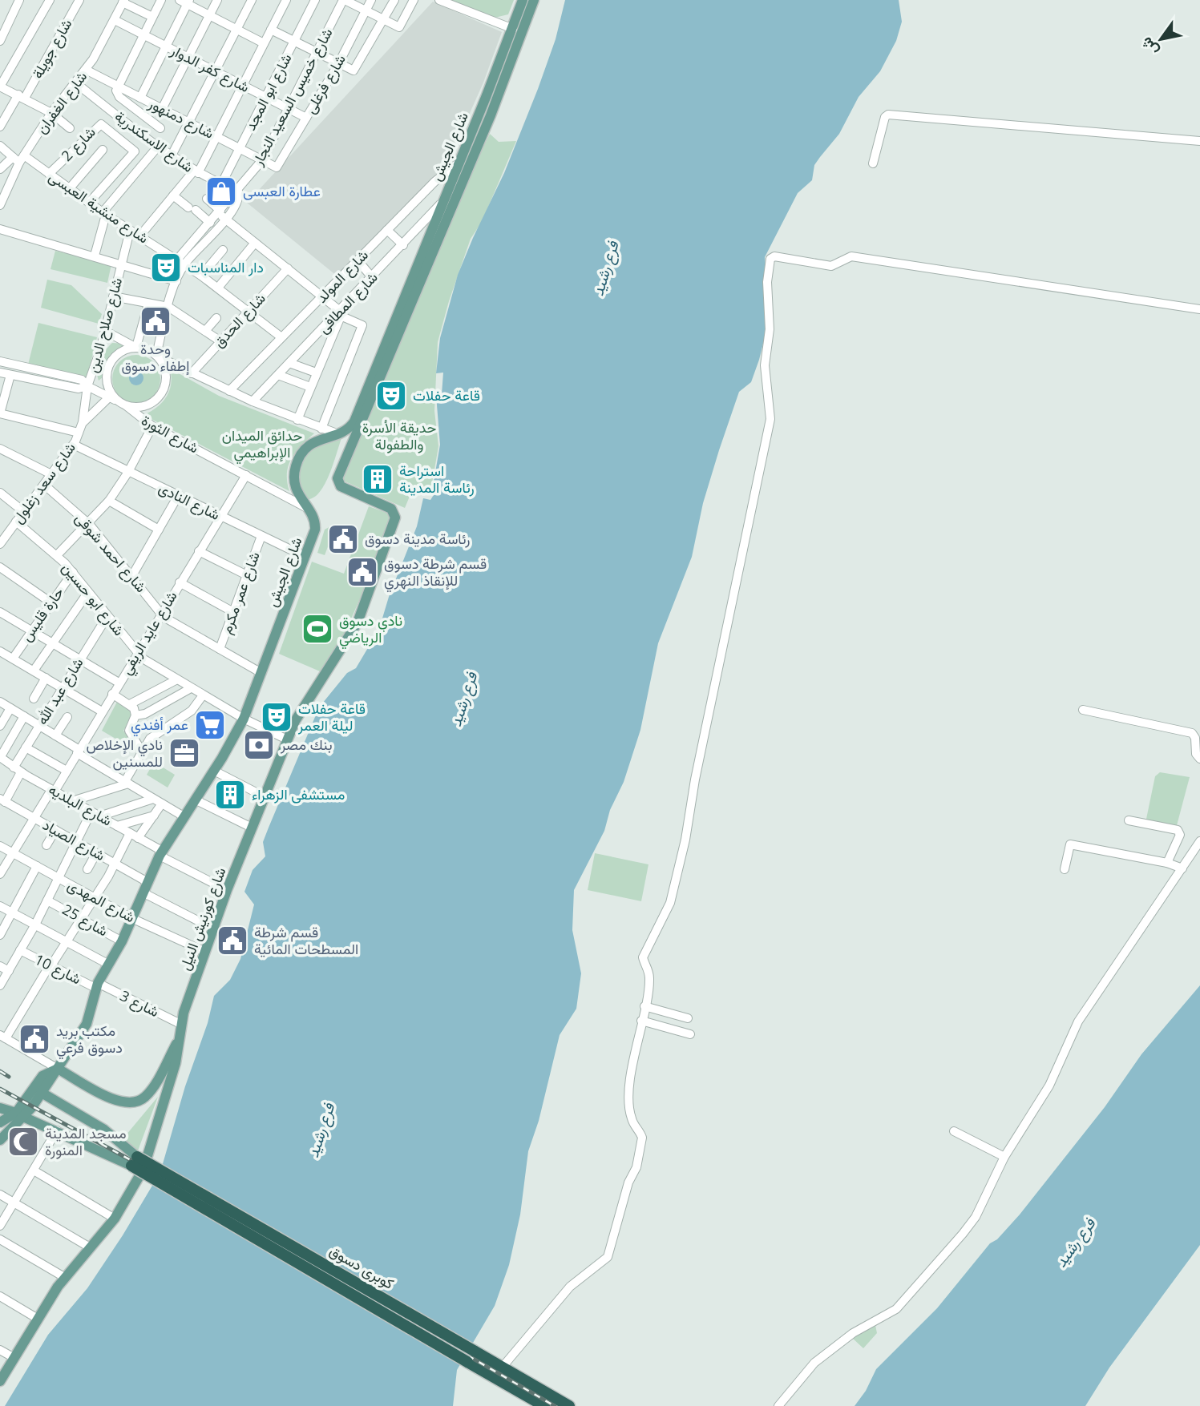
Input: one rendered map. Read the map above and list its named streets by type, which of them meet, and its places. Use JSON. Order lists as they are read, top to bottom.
{
  "streets": {
    "highway": ["كوبرى دسوق"],
    "main road": ["شارع الجيش", "شارع كورنيش النيل"],
    "street": [
      "شارع جويلة",
      "شارع كفر الدوار",
      "شارع فرغلى",
      "شارع ابو المجد",
      "شارع خميس السعيد النجار",
      "شارع الغفران",
      "شارع دمنهور",
      "شارع الاسكندرية",
      "شارع 2",
      "شارع منشية العبسى",
      "شارع المولد",
      "شارع المطافى",
      "شارع الحدق",
      "شارع صلاح الدين",
      "شارع الثورة",
      "شارع سعد زغلول",
      "شارع النادى",
      "شارع احمد شوقى",
      "شارع عمر مكرم",
      "شارع ابو حسين",
      "حارة قليس",
      "شارع عايد الريفي",
      "شارع عبد الله",
      "شارع البلديه",
      "شارع الصياد",
      "شارع المهدى",
      "شارع 25",
      "شارع 10",
      "شارع 3"
    ]
  },
  "crossings": [
    ["شارع كفر الدوار", "شارع فرغلى"],
    ["شارع كفر الدوار", "شارع ابو المجد"],
    ["شارع كفر الدوار", "شارع خميس السعيد النجار"],
    ["شارع كفر الدوار", "شارع الغفران"],
    ["شارع فرغلى", "شارع دمنهور"],
    ["شارع ابو المجد", "شارع دمنهور"],
    ["شارع ابو المجد", "شارع الاسكندرية"],
    ["شارع خميس السعيد النجار", "شارع دمنهور"],
    ["شارع خميس السعيد النجار", "شارع الاسكندرية"],
    ["شارع خميس السعيد النجار", "شارع منشية العبسى"],
    ["شارع خميس السعيد النجار", "شارع الثورة"],
    ["شارع الغفران", "شارع دمنهور"],
    ["شارع الغفران", "شارع الاسكندرية"],
    ["شارع الغفران", "شارع منشية العبسى"],
    ["شارع 2", "شارع منشية العبسى"],
    ["شارع الجيش", "شارع المولد"],
    ["شارع الجيش", "شارع المطافى"],
    ["شارع الجيش", "شارع الثورة"],
    ["شارع الجيش", "شارع النادى"],
    ["شارع الجيش", "شارع احمد شوقى"],
    ["شارع الجيش", "شارع ابو حسين"],
    ["شارع الجيش", "شارع البلديه"],
    ["شارع الجيش", "شارع الصياد"],
    ["شارع الجيش", "شارع المهدى"],
    ["شارع الجيش", "شارع كورنيش النيل"],
    ["شارع الجيش", "شارع 25"],
    ["شارع الجيش", "شارع 10"],
    ["شارع الجيش", "شارع 3"],
    ["شارع منشية العبسى", "شارع المولد"],
    ["شارع منشية العبسى", "شارع الحدق"],
    ["شارع منشية العبسى", "شارع صلاح الدين"],
    ["شارع صلاح الدين", "شارع سعد زغلول"],
    ["شارع الثورة", "شارع عايد الريفي"],
    ["شارع سعد زغلول", "شارع النادى"],
    ["شارع سعد زغلول", "شارع احمد شوقى"],
    ["شارع سعد زغلول", "شارع ابو حسين"],
    ["شارع النادى", "شارع عمر مكرم"],
    ["شارع النادى", "شارع عايد الريفي"],
    ["شارع احمد شوقى", "شارع عمر مكرم"],
    ["شارع احمد شوقى", "شارع عايد الريفي"],
    ["شارع ابو حسين", "حارة قليس"],
    ["شارع ابو حسين", "شارع عايد الريفي"],
    ["شارع ابو حسين", "شارع عبد الله"],
    ["شارع ابو حسين", "شارع كورنيش النيل"],
    ["شارع عايد الريفي", "شارع البلديه"],
    ["شارع عايد الريفي", "شارع الصياد"],
    ["شارع عايد الريفي", "شارع المهدى"],
    ["شارع عبد الله", "شارع البلديه"],
    ["شارع عبد الله", "شارع الصياد"],
    ["شارع البلديه", "شارع كورنيش النيل"],
    ["شارع المهدى", "شارع كورنيش النيل"],
    ["شارع كورنيش النيل", "شارع 3"],
    ["شارع 10", "شارع 3"]
  ],
  "water": ["فرع رشيد"],
  "parks": ["حديقة الأسرة والطفولة", "حدائق الميدان الإبراهيمي"],
  "places": {
    "shop": ["عطارة العبسى"],
    "theatre": ["دار المناسبات", "قاعة حفلات", "قاعة حفلات ليلة العمر"],
    "public building": [
      "وحدة إطفاء دسوق",
      "رئاسة مدينة دسوق",
      "قسم شرطة دسوق للإنقاذ النهري",
      "قسم شرطة المسطحات المائية",
      "مكتب بريد دسوق فرعي"
    ],
    "building": ["استراحة رئاسة المدينة", "مستشفى الزهراء"],
    "sports": ["نادي دسوق الرياضي"],
    "supermarket": ["عمر أفندي"],
    "bank": ["بنك مصر"],
    "office": ["نادي الإخلاص للمسنين"],
    "mosque": ["مسجد المدينة المنورة"]
  },
  "north": "bottom left"
}
